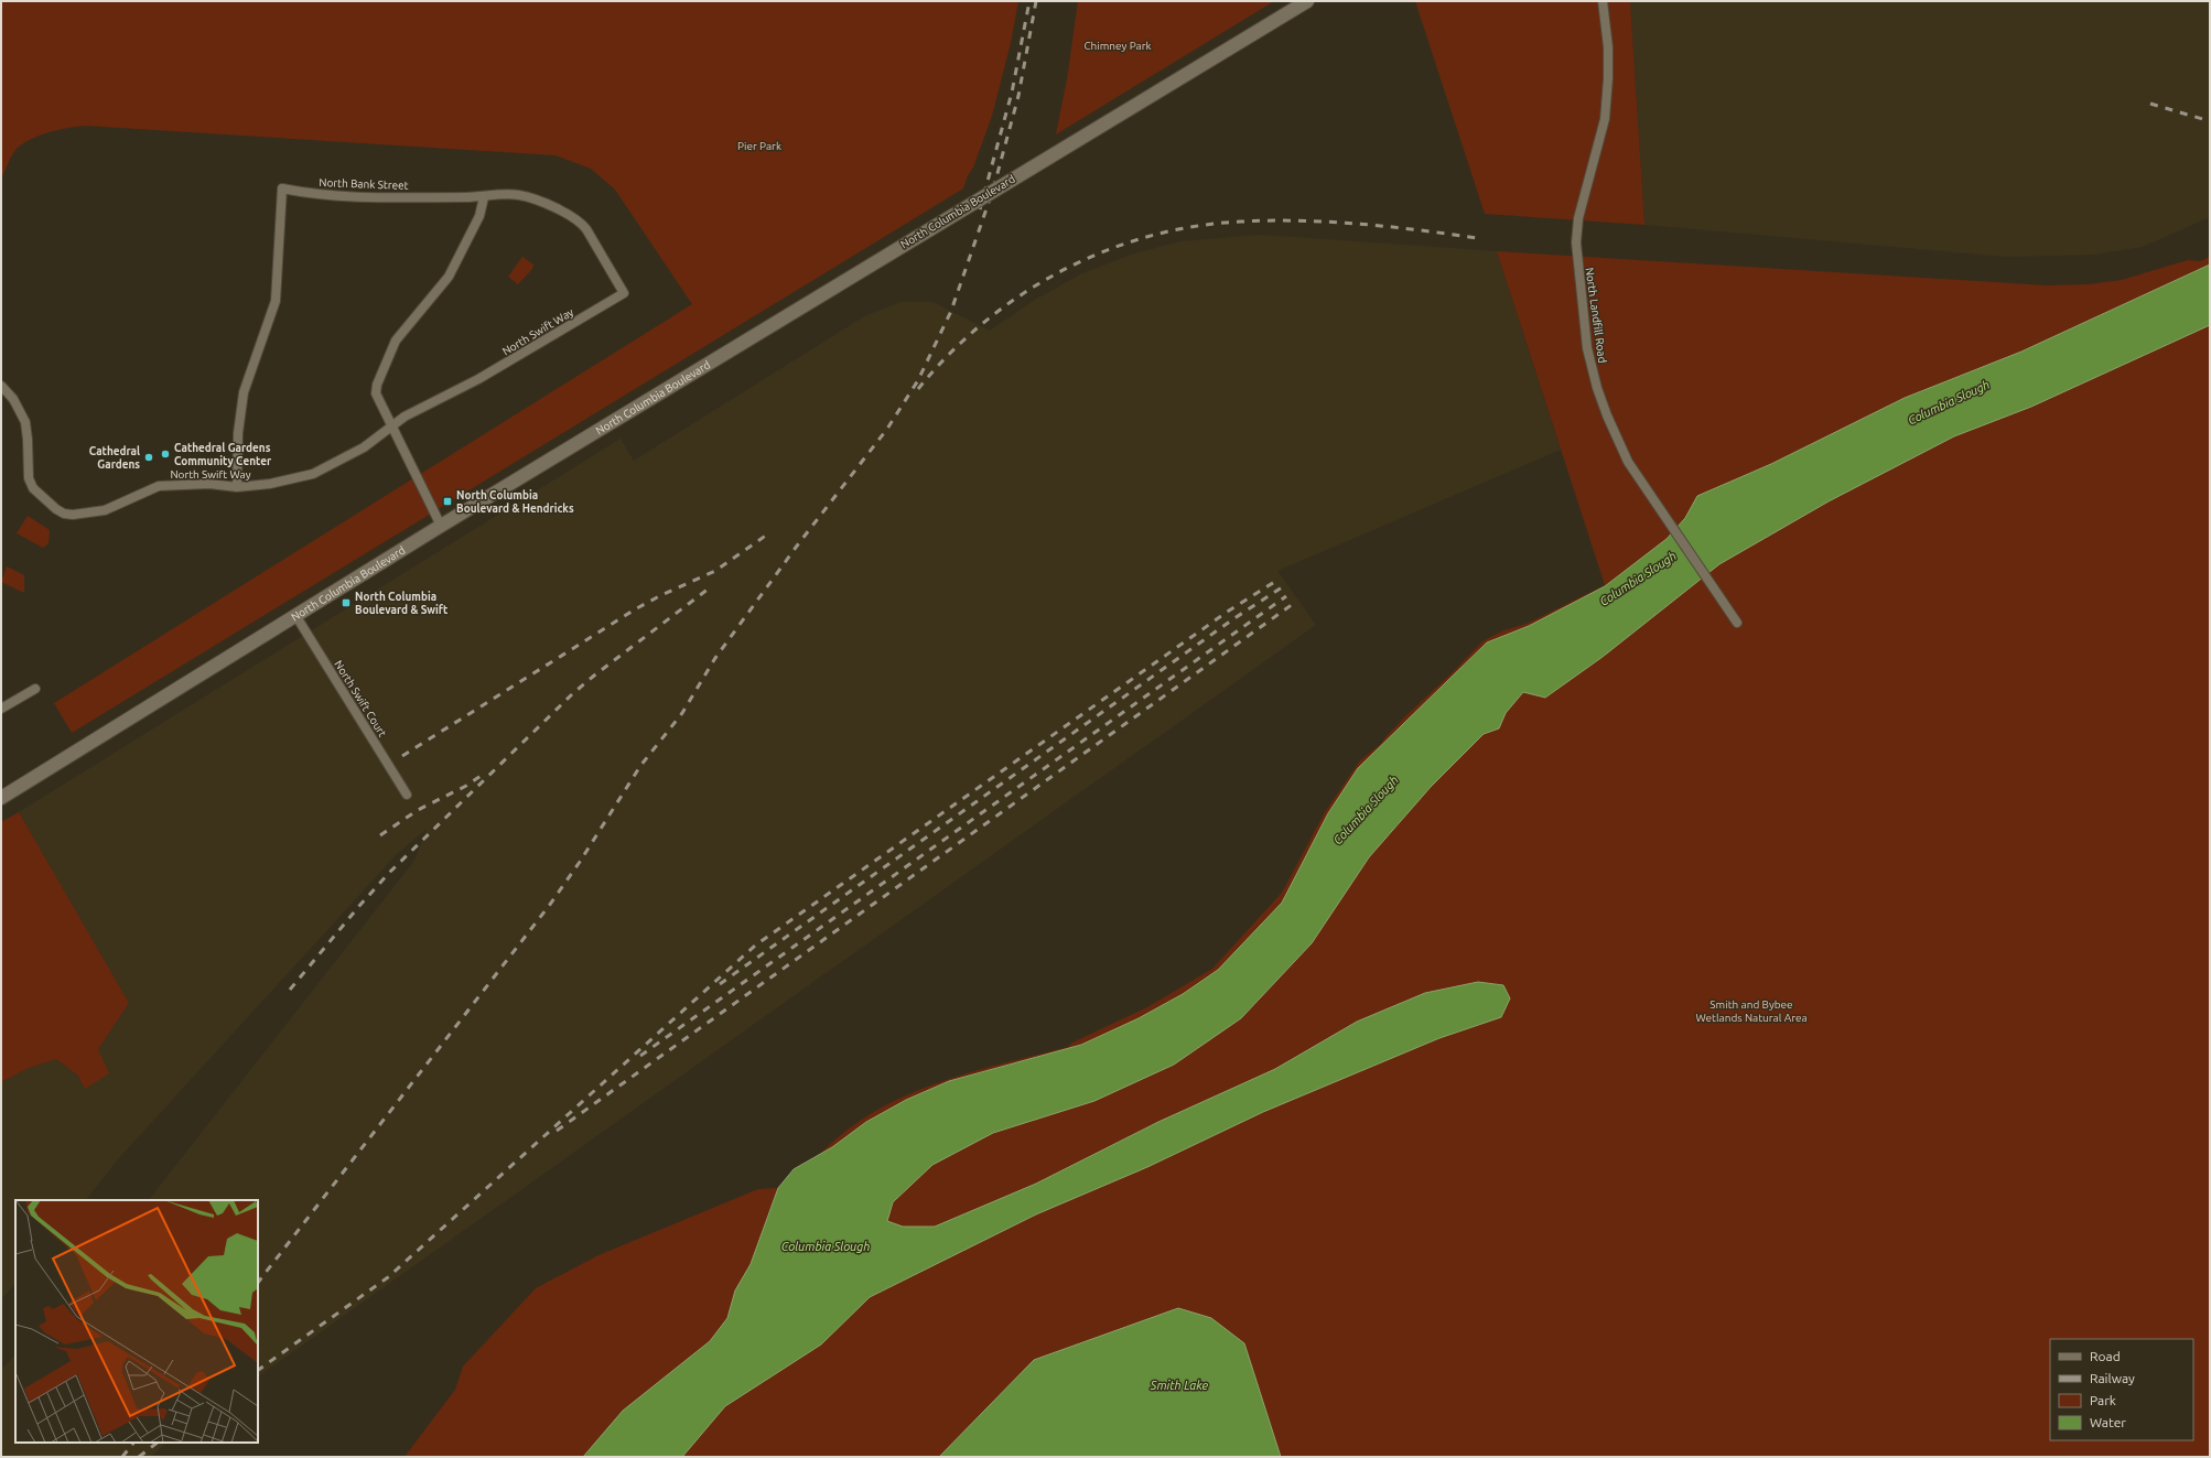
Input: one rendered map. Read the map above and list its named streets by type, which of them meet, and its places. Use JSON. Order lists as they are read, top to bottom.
{
  "streets": {
    "main road": ["North Columbia Boulevard"],
    "street": [
      "North Bank Street",
      "North Landfill Road",
      "North Swift Way",
      "North Swift Court"
    ]
  },
  "crossings": [
    ["North Bank Street", "North Swift Way"],
    ["North Columbia Boulevard", "North Swift Court"]
  ],
  "water": ["Columbia Slough", "Smith Lake"],
  "parks": ["Chimney Park", "Pier Park", "Smith and Bybee Wetlands Natural Area"],
  "places": {
    "other": ["Cathedral Gardens Community Center", "Cathedral Gardens"],
    "transit": ["North Columbia Boulevard & Hendricks", "North Columbia Boulevard & Swift"]
  },
  "legend": [
    "Road",
    "Railway",
    "Park",
    "Water"
  ]
}
